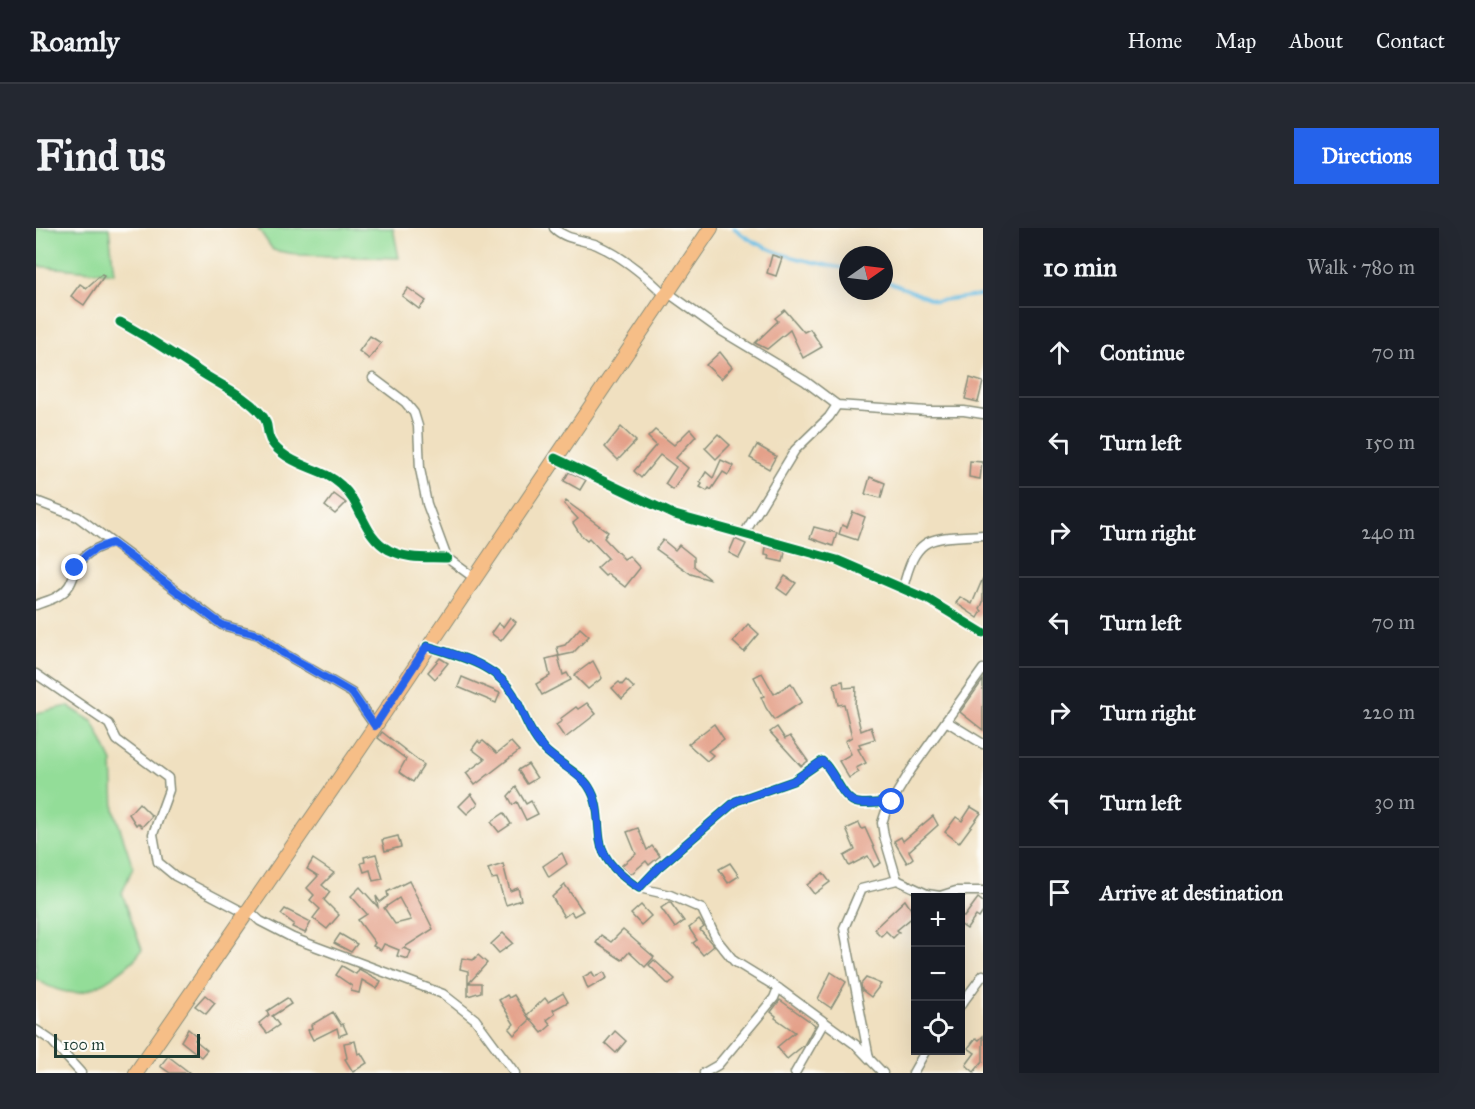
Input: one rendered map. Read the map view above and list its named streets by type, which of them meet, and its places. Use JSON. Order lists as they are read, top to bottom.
{
  "scale_bar": "100 m",
  "north": "right",
  "page": {
    "header": "Roamly",
    "nav": [
      "Home",
      "Map",
      "About",
      "Contact"
    ],
    "buttons": "Directions",
    "title": "Find us",
    "heading": ["10 min", "Walk · 780 m"],
    "list": [
      ["Continue", "70 m"],
      ["Turn left", "150 m"],
      ["Turn right", "240 m"],
      ["Turn left", "70 m"],
      ["Turn right", "220 m"],
      ["Turn left", "30 m"],
      "Arrive at destination"
    ],
    "map_buttons": ["+", "−"],
    "scale": "100 m"
  }
}
